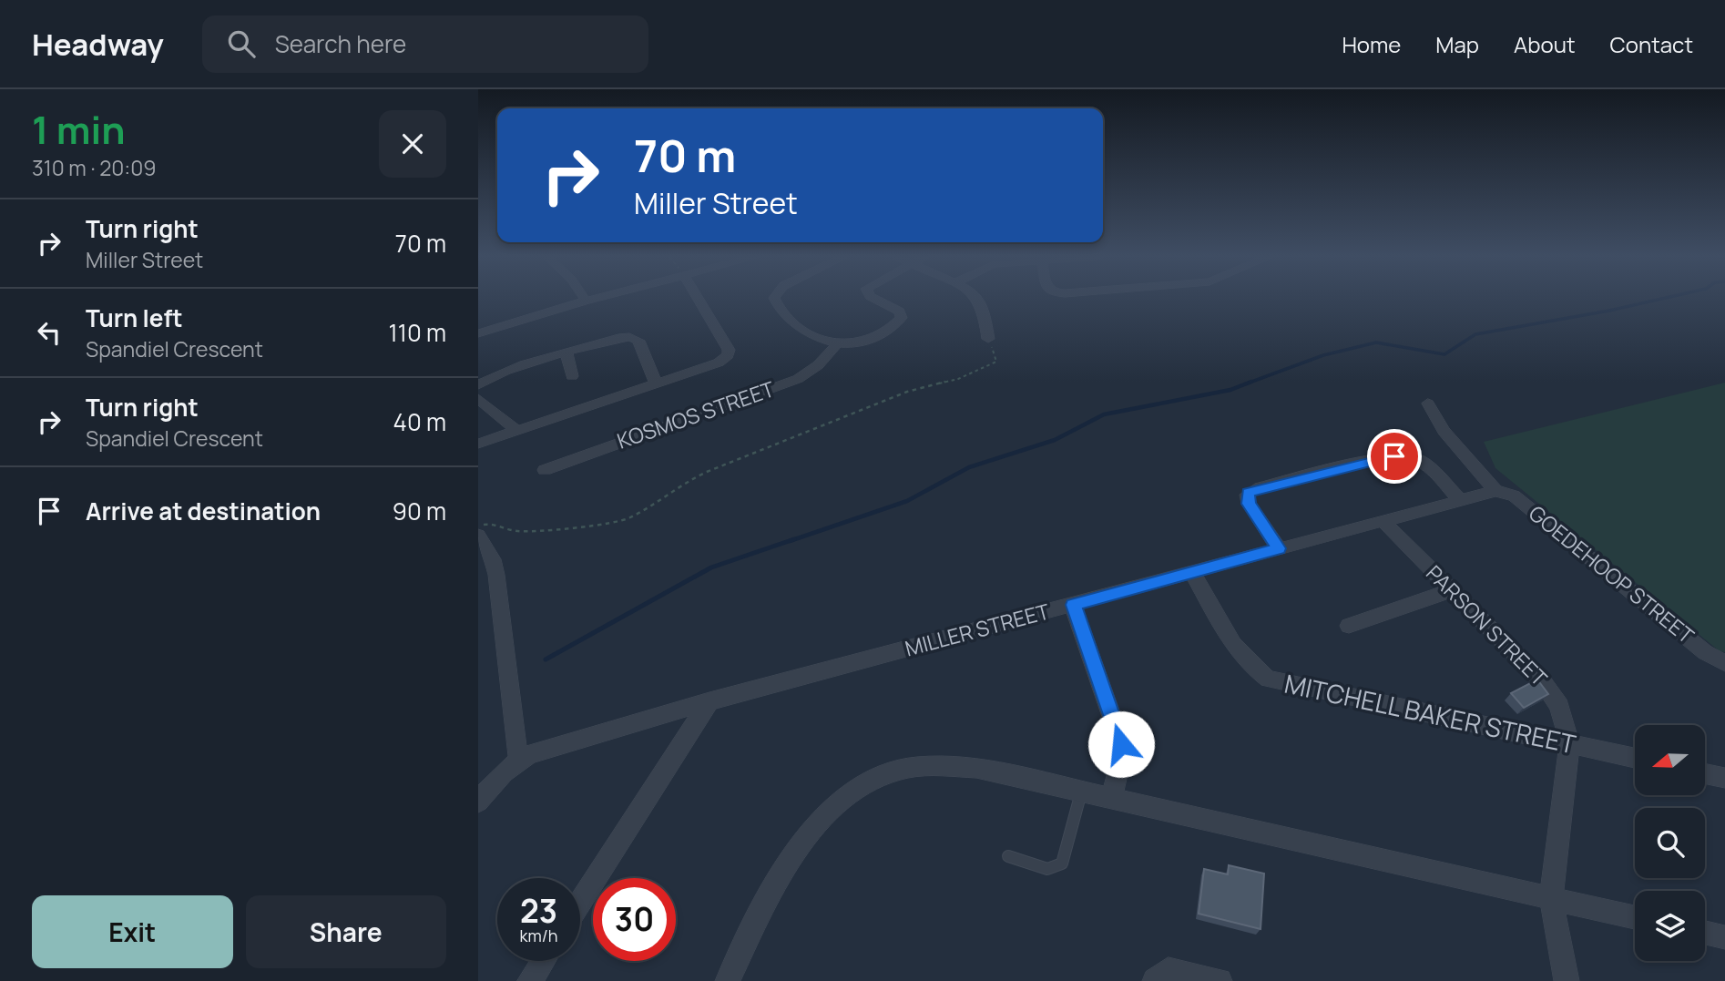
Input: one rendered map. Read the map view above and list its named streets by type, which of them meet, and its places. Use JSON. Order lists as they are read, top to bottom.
{
  "streets": {
    "street": [
      "KOSMOS STREET",
      "GOEDEHOOP STREET",
      "PARSON STREET",
      "MILLER STREET",
      "MITCHELL BAKER STREET"
    ]
  },
  "crossings": [
    ["GOEDEHOOP STREET", "MILLER STREET"],
    ["PARSON STREET", "MILLER STREET"],
    ["PARSON STREET", "MITCHELL BAKER STREET"],
    ["MILLER STREET", "MITCHELL BAKER STREET"]
  ],
  "north": "left",
  "page": {
    "header": "Headway",
    "search": "Search here",
    "nav": [
      "Home",
      "Map",
      "About",
      "Contact"
    ],
    "heading": ["1 min", "310 m · 20:09"],
    "turn": ["70 m", "Miller Street"],
    "list": [
      {
        "name": "Turn right",
        "note": "Miller Street",
        "value": "70 m"
      },
      {
        "name": "Turn left",
        "note": "Spandiel Crescent",
        "value": "110 m"
      },
      {
        "name": "Turn right",
        "note": "Spandiel Crescent",
        "value": "40 m"
      },
      {
        "name": "Arrive at destination",
        "value": "90 m"
      }
    ],
    "speed": "23 km/h",
    "limit": "30",
    "buttons": ["Exit", "Share"]
  }
}
